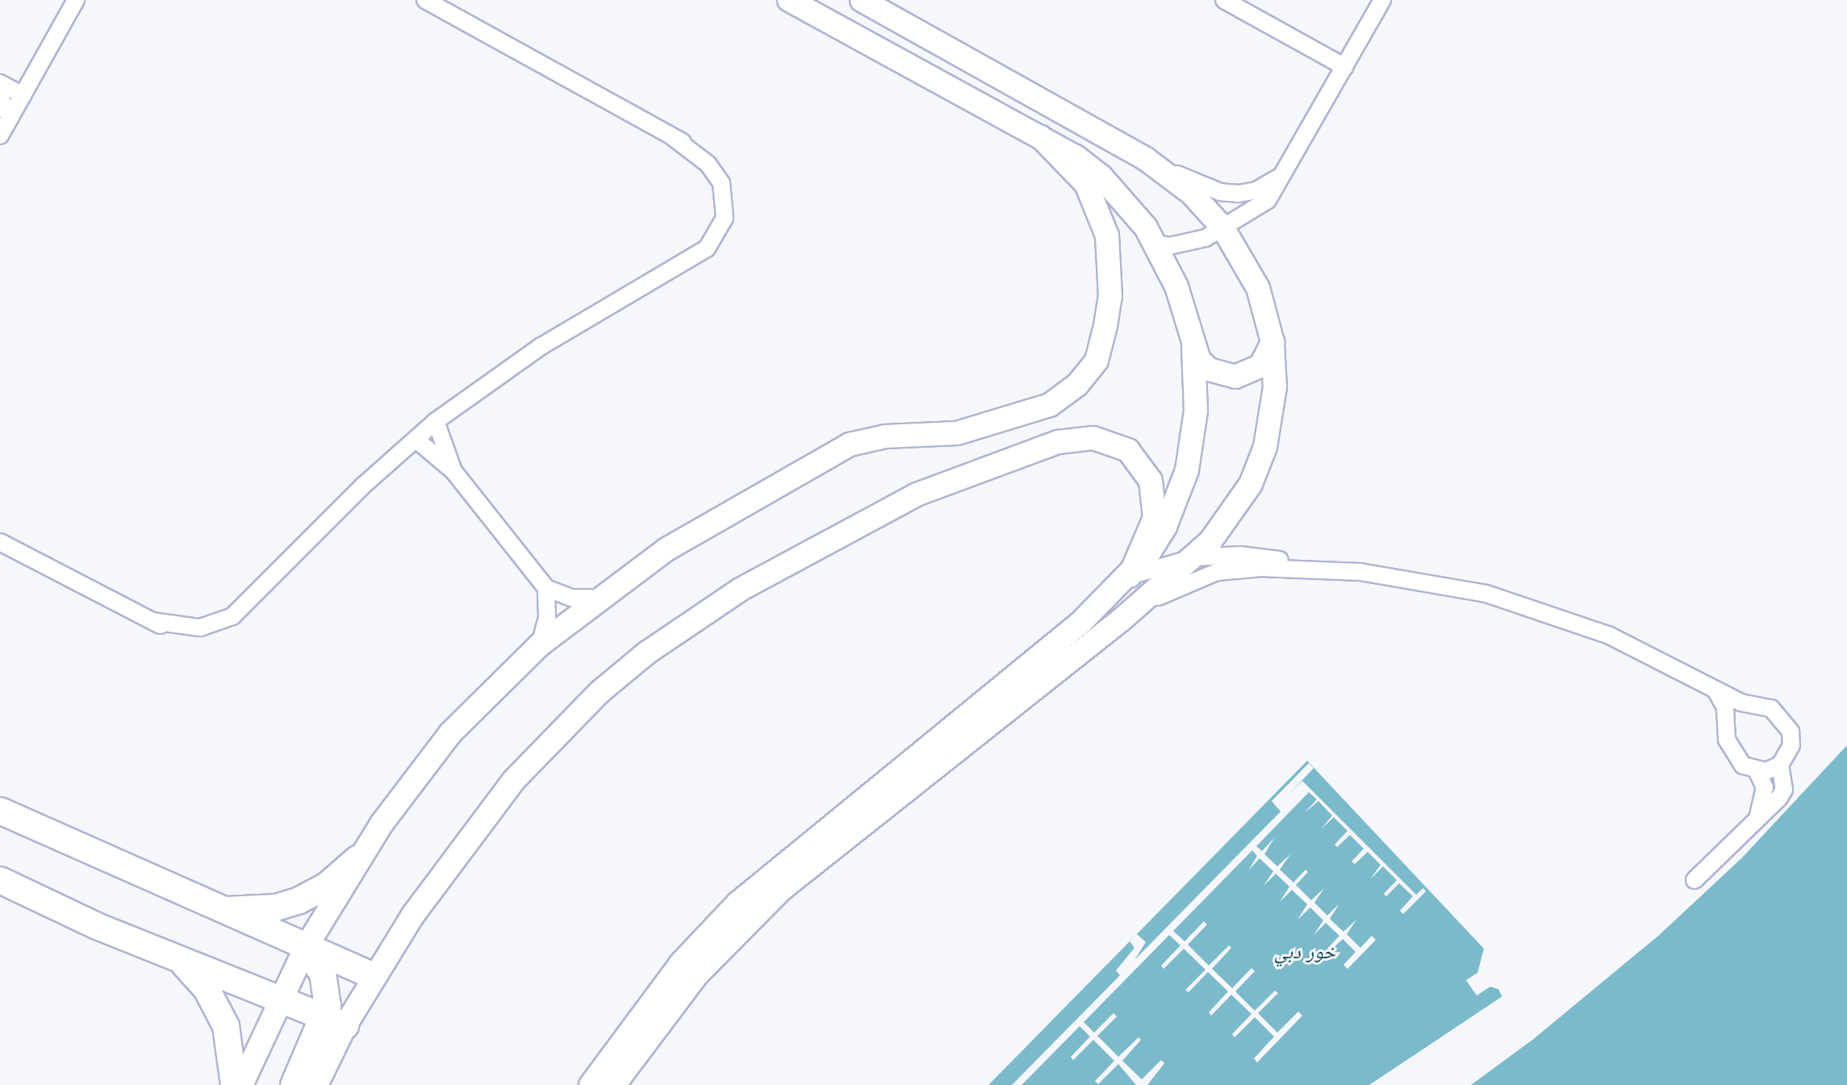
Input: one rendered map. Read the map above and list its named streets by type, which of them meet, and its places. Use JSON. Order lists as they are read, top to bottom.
{
  "water": ["خور دبي"]
}
